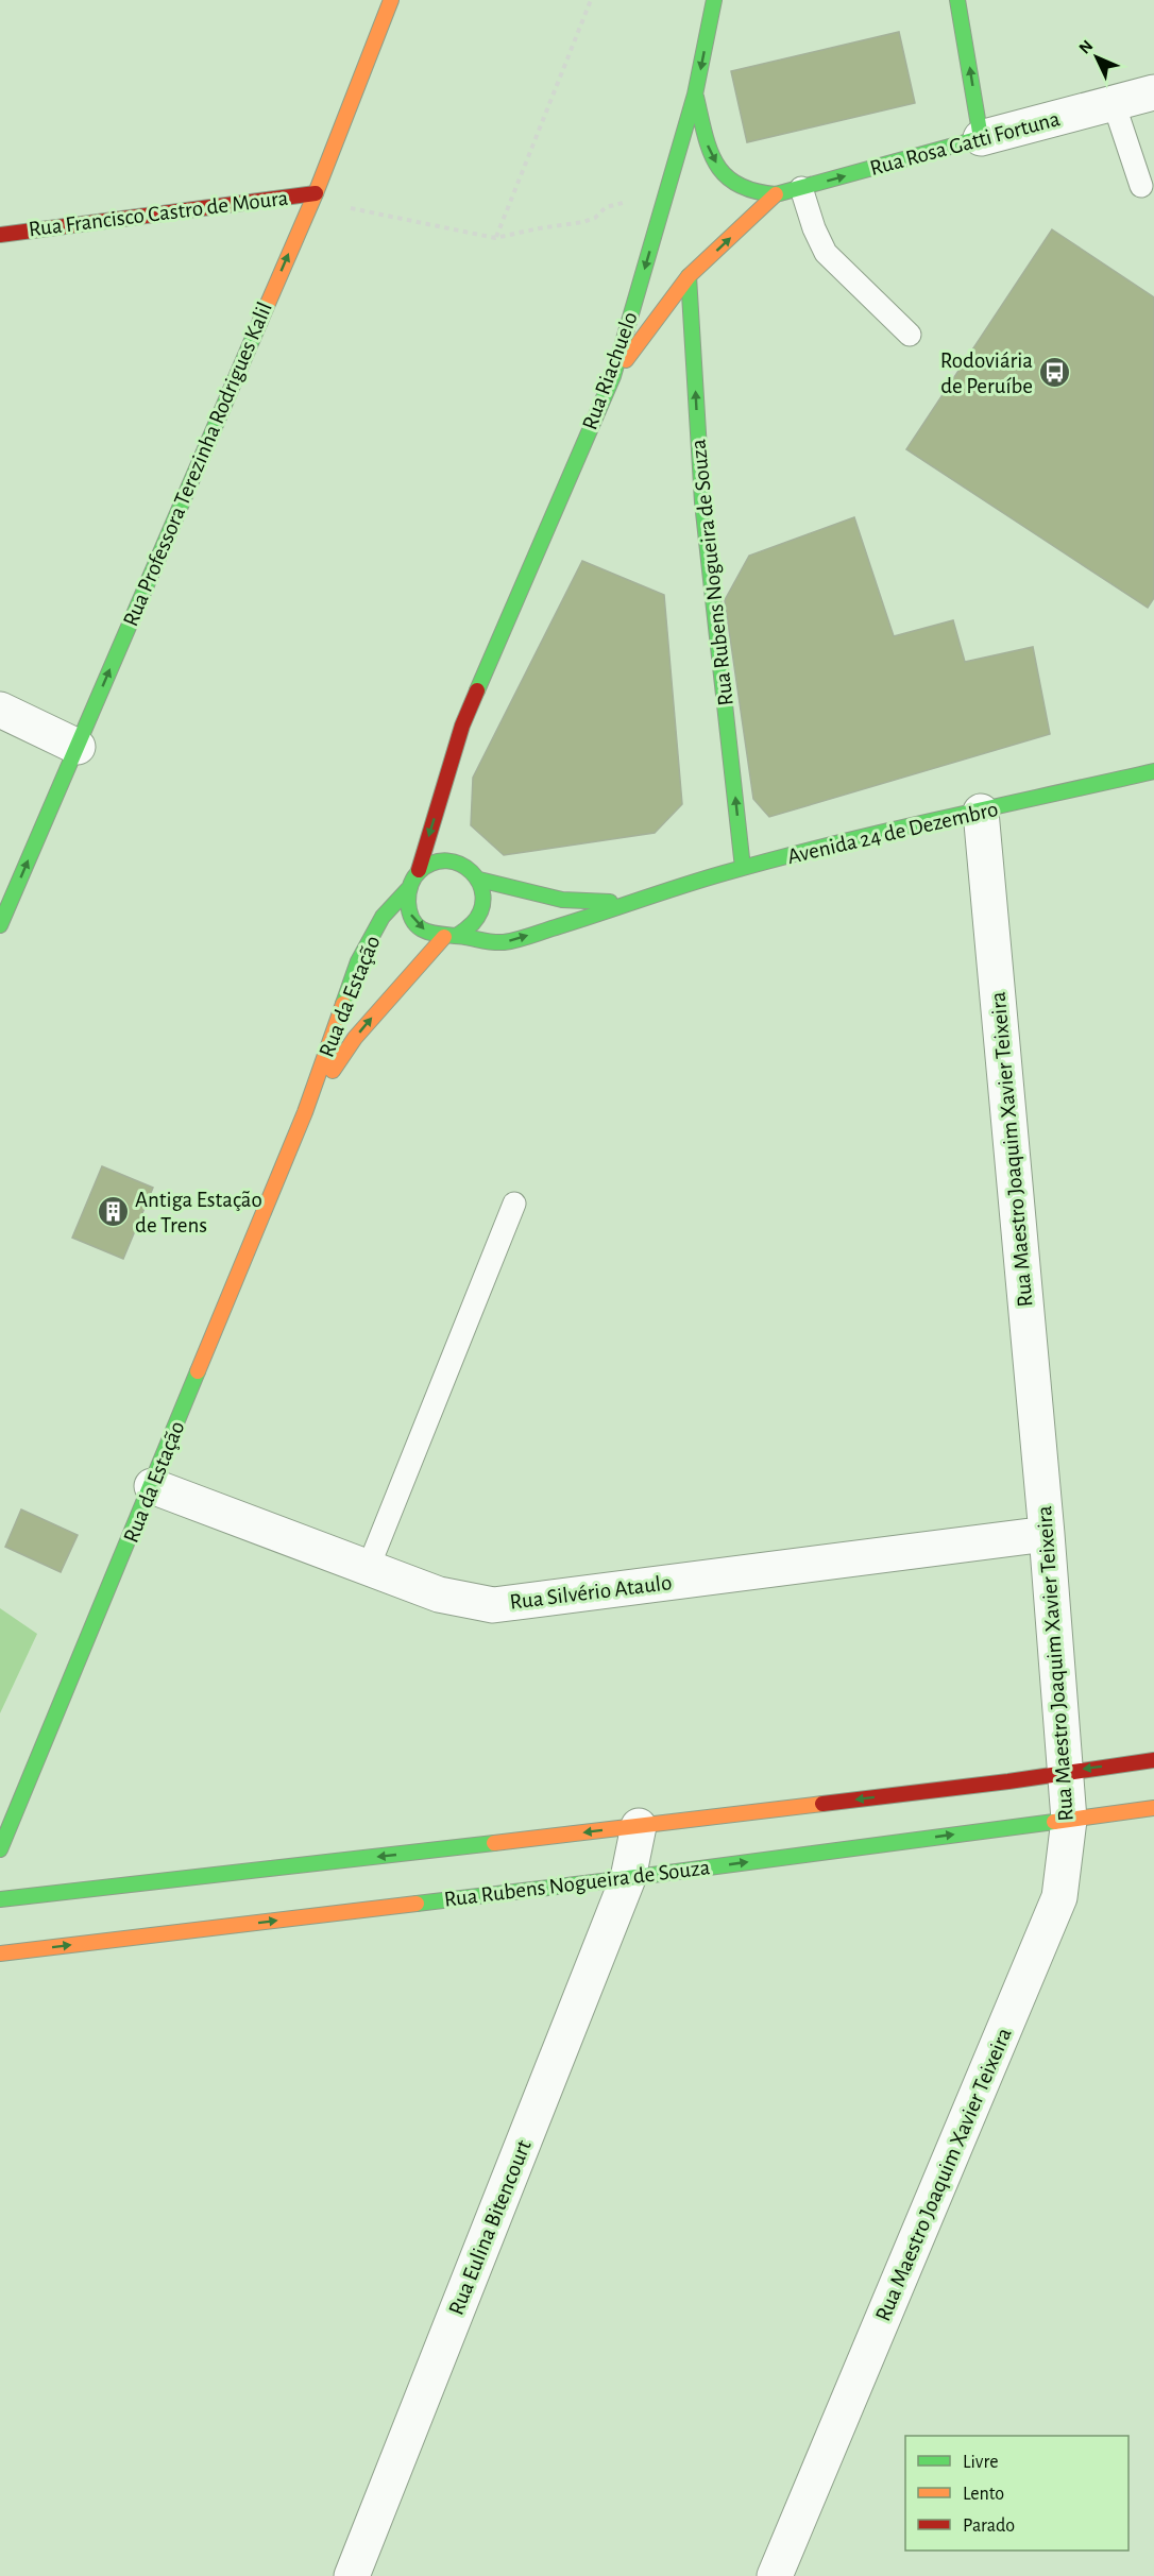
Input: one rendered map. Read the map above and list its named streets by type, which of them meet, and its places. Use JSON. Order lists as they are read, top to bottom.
{
  "streets": {
    "main road": [
      "Rua Rosa Gatti Fortuna",
      "Rua Francisco Castro de Moura",
      "Rua Riachuelo",
      "Rua Professora Terezinha Rodrigues Kalil",
      "Rua Rubens Nogueira de Souza",
      "Avenida 24 de Dezembro",
      "Rua da Estação"
    ],
    "street": ["Rua Maestro Joaquim Xavier Teixeira", "Rua Silvério Ataulo", "Rua Eulina Bitencourt"]
  },
  "crossings": [
    ["Rua Francisco Castro de Moura", "Rua Professora Terezinha Rodrigues Kalil"],
    ["Rua Riachuelo", "Avenida 24 de Dezembro"],
    ["Rua Riachuelo", "Rua da Estação"],
    ["Rua Rubens Nogueira de Souza", "Avenida 24 de Dezembro"],
    ["Rua Rubens Nogueira de Souza", "Rua Maestro Joaquim Xavier Teixeira"],
    ["Rua Rubens Nogueira de Souza", "Rua Eulina Bitencourt"],
    ["Avenida 24 de Dezembro", "Rua da Estação"],
    ["Avenida 24 de Dezembro", "Rua Maestro Joaquim Xavier Teixeira"],
    ["Rua da Estação", "Rua Silvério Ataulo"],
    ["Rua Maestro Joaquim Xavier Teixeira", "Rua Silvério Ataulo"]
  ],
  "one_way": ["Rua Rosa Gatti Fortuna", "Rua Professora Terezinha Rodrigues Kalil"],
  "places": {
    "bus stop": ["Rodoviária de Peruíbe"],
    "building": ["Antiga Estação de Trens"]
  },
  "legend": ["Livre", "Lento", "Parado"],
  "north": "top left"
}
